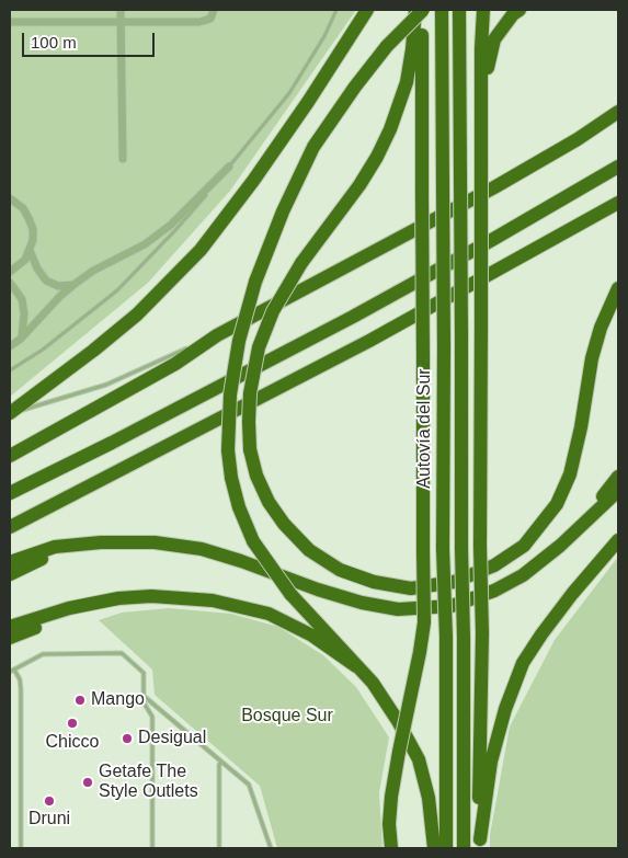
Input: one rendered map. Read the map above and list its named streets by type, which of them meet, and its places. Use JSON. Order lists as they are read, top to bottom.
{
  "streets": {
    "highway": ["Autovía del Sur"]
  },
  "parks": ["Bosque Sur"],
  "places": [
    "Mango",
    "Chicco",
    "Desigual",
    "Getafe The Style Outlets",
    "Druni"
  ],
  "scale_bar": "100 m"
}
